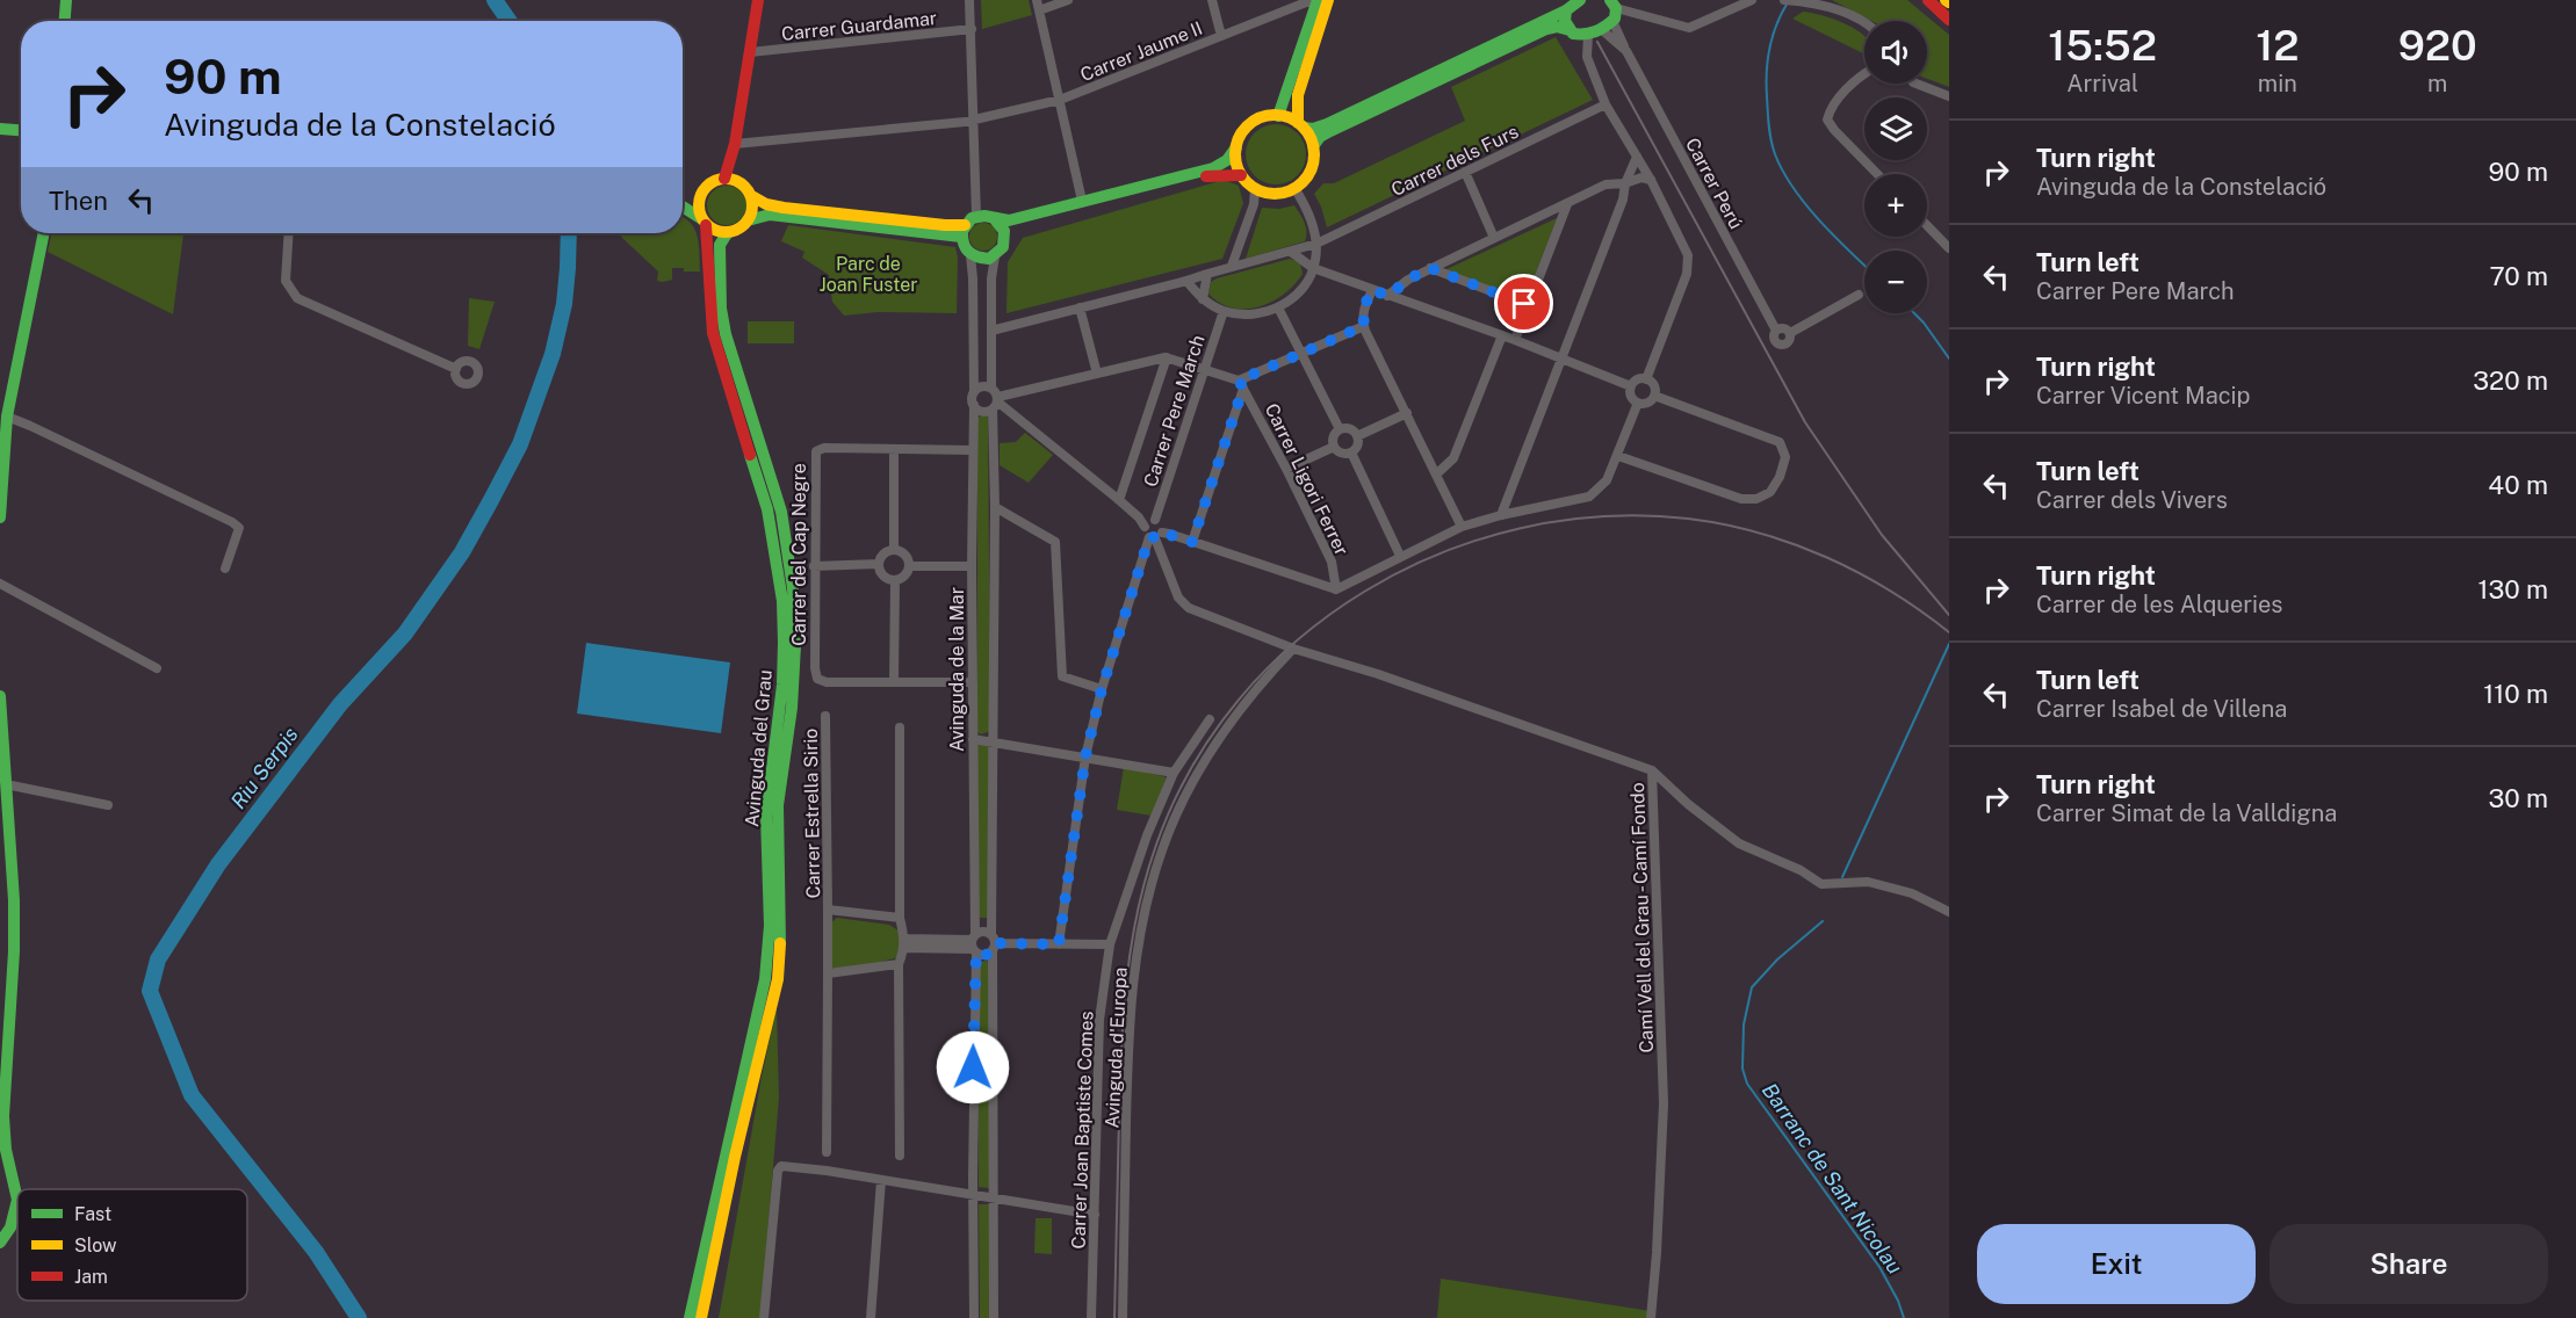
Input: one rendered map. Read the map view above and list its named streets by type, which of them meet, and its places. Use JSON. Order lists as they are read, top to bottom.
{
  "streets": {
    "main road": ["Avinguda del Grau"],
    "street": [
      "Carrer Guardamar",
      "Carrer Jaume II",
      "Carrer dels Furs",
      "Carrer Perú",
      "Carrer Pere March",
      "Carrer Ligori Ferrer",
      "Carrer del Cap Negre",
      "Avinguda de la Mar",
      "Carrer Estrella Sirio",
      "Camí Vell del Grau - Camí Fondo",
      "Avinguda d'Europa",
      "Carrer Joan Baptiste Comes"
    ]
  },
  "crossings": [
    ["Camí Vell del Grau - Camí Fondo", "Avinguda d'Europa"]
  ],
  "water": ["Riu Serpis", "Barranc de Sant Nicolau"],
  "parks": ["Parc de Joan Fuster"],
  "legend": ["Fast", "Slow", "Jam"],
  "page": {
    "eta": [
      "15:52",
      "Arrival",
      "12",
      "min",
      "920",
      "m"
    ],
    "map_buttons": ["+", "−"],
    "turn": ["90 m", "Avinguda de la Constelació"],
    "list": [
      {
        "name": "Turn right",
        "note": "Avinguda de la Constelació",
        "value": "90 m"
      },
      {
        "name": "Turn left",
        "note": "Carrer Pere March",
        "value": "70 m"
      },
      {
        "name": "Turn right",
        "note": "Carrer Vicent Macip",
        "value": "320 m"
      },
      {
        "name": "Turn left",
        "note": "Carrer dels Vivers",
        "value": "40 m"
      },
      {
        "name": "Turn right",
        "note": "Carrer de les Alqueries",
        "value": "130 m"
      },
      {
        "name": "Turn left",
        "note": "Carrer Isabel de Villena",
        "value": "110 m"
      },
      {
        "name": "Turn right",
        "note": "Carrer Simat de la Valldigna",
        "value": "30 m"
      }
    ],
    "then": "Then",
    "buttons": ["Exit", "Share"]
  }
}
